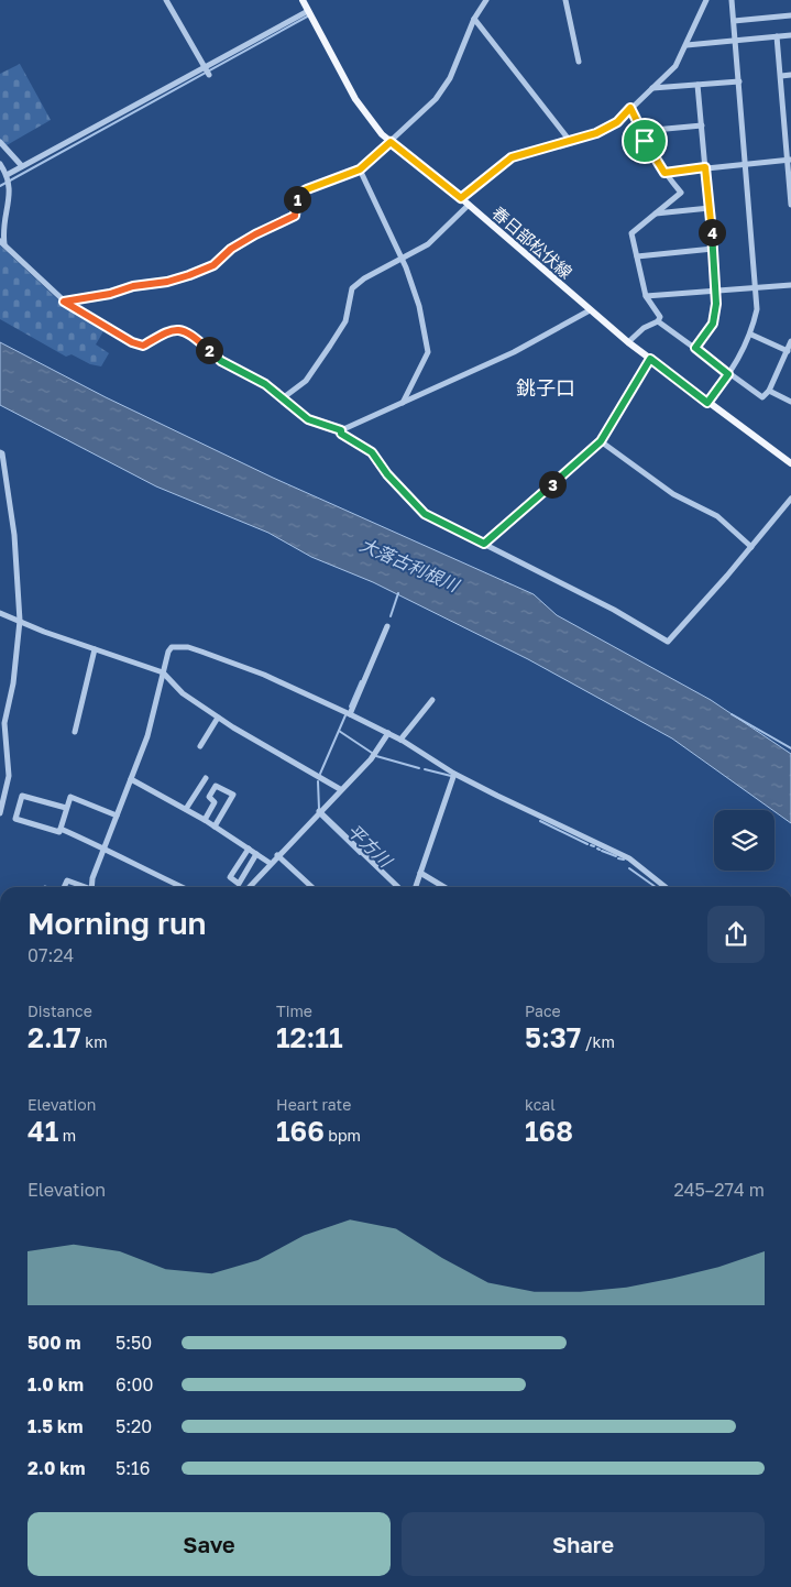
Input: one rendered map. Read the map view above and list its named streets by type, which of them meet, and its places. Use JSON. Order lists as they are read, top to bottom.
{
  "streets": {
    "main road": ["春日部松伏線"]
  },
  "districts": ["銚子口"],
  "water": ["大落古利根川", "平方川"],
  "page": {
    "pins": [
      "1",
      "4",
      "2",
      "3"
    ],
    "heading": ["Morning run", "07:24"],
    "stats": [
      ["Distance", "2.17 km"],
      ["Time", "12:11"],
      ["Pace", "5:37 /km"],
      ["Elevation", "41 m"],
      ["Heart rate", "166 bpm"],
      ["kcal", "168"]
    ],
    "chart": ["Elevation", "245–274 m"],
    "list": [
      {
        "name": "500 m",
        "note": "5:50"
      },
      {
        "name": "1.0 km",
        "note": "6:00"
      },
      {
        "name": "1.5 km",
        "note": "5:20"
      },
      {
        "name": "2.0 km",
        "note": "5:16"
      }
    ],
    "buttons": ["Save", "Share"]
  }
}
